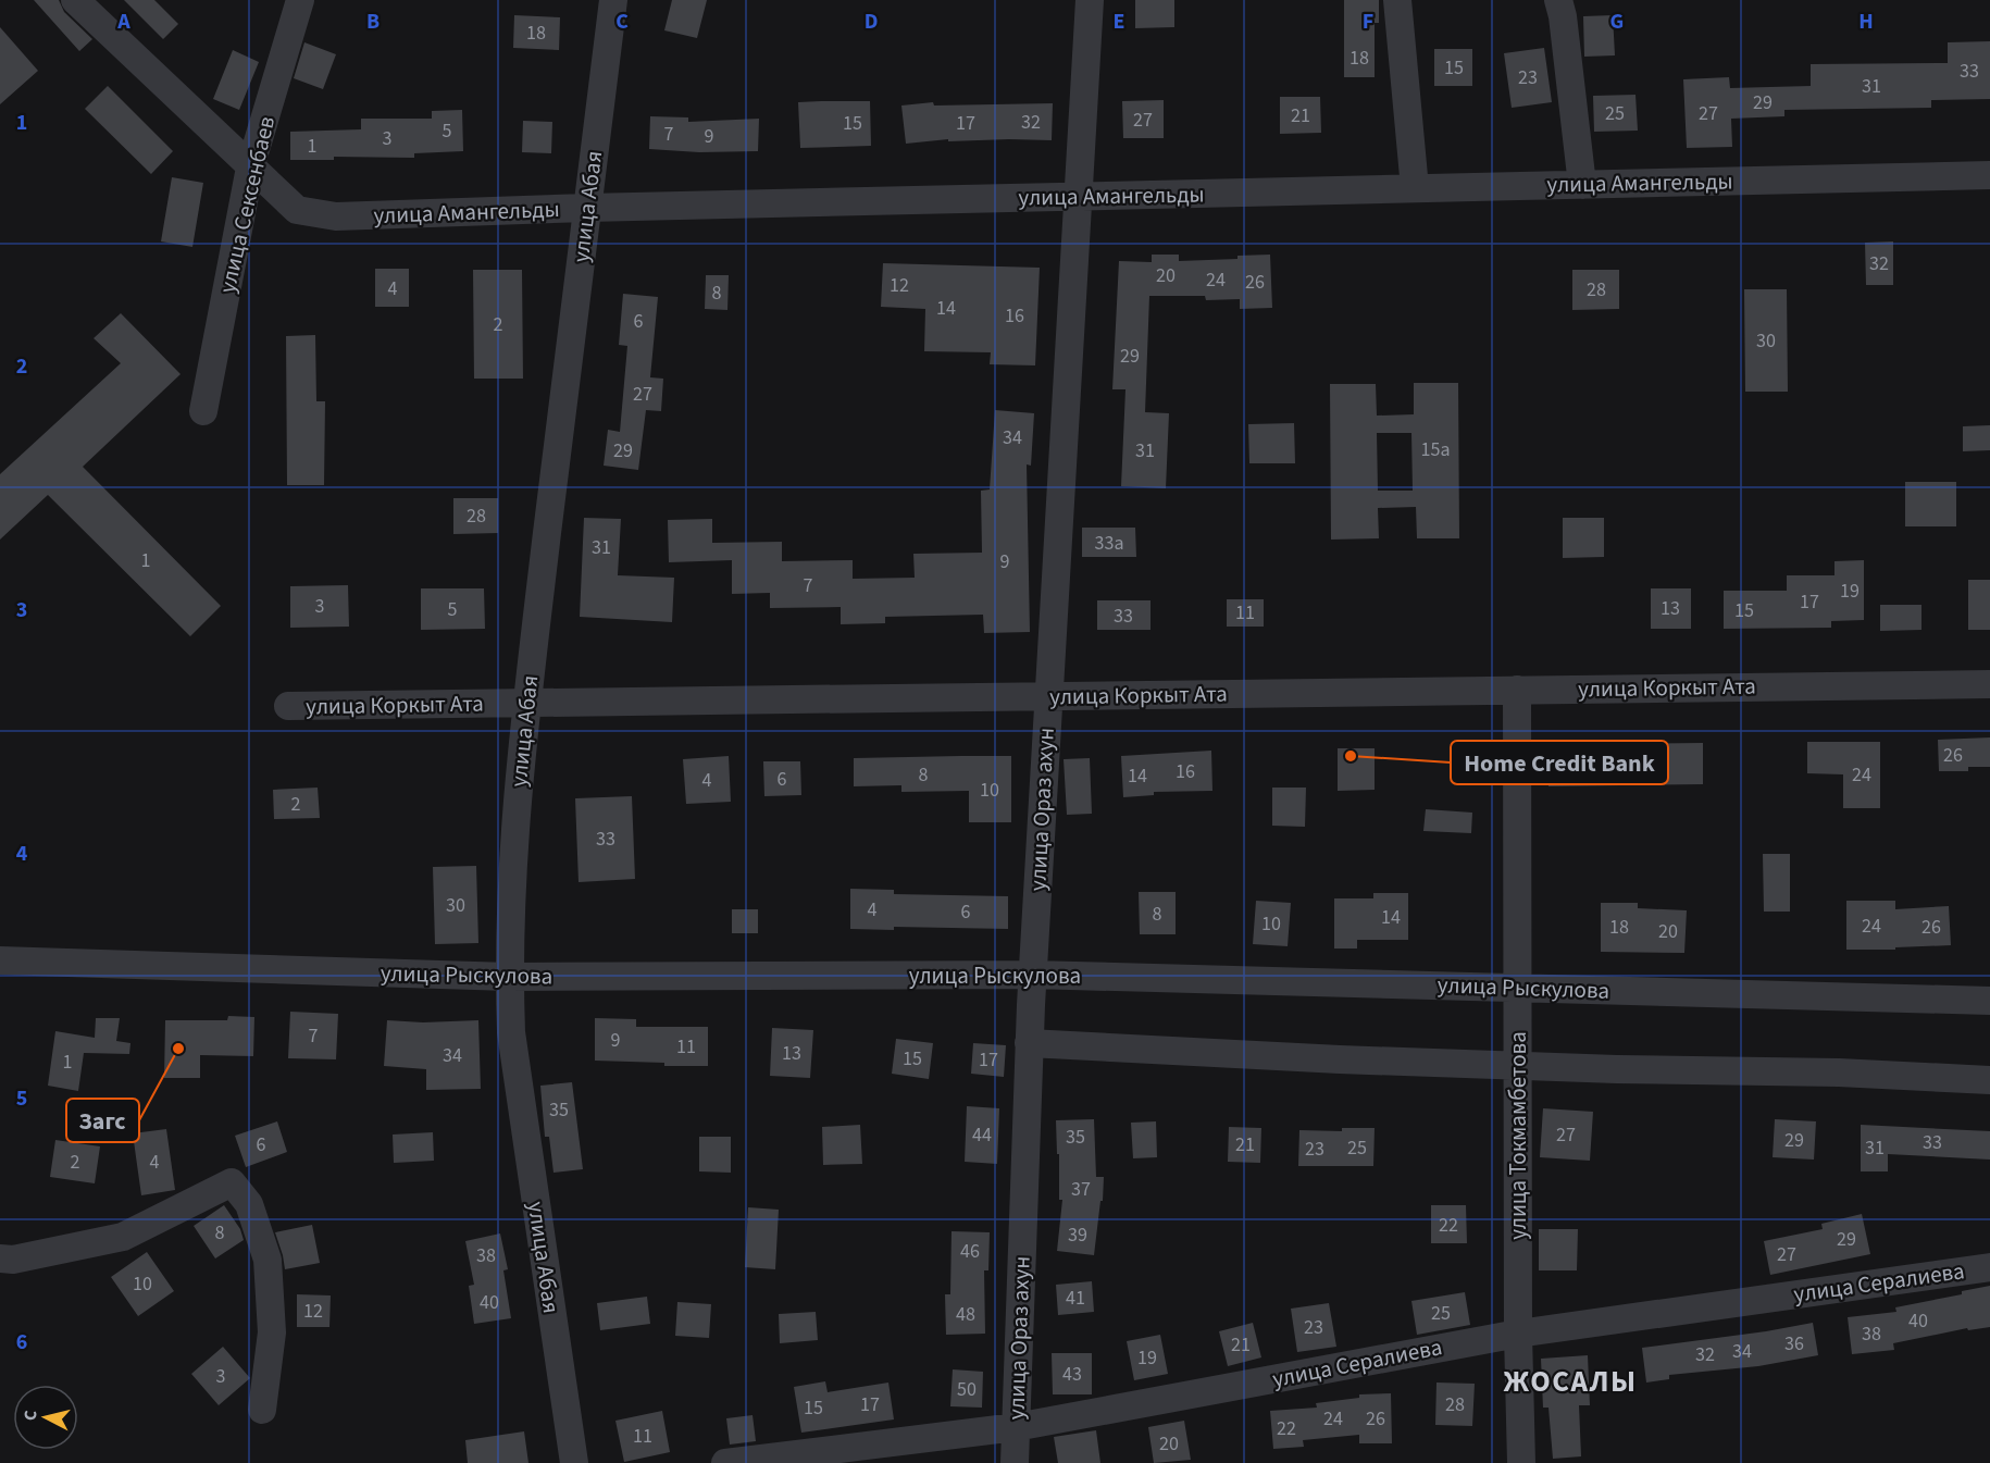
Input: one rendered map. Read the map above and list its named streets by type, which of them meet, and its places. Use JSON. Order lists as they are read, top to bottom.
{
  "streets": {
    "street": [
      "улица Амангельды",
      "улица Сексенбаев",
      "улица Абая",
      "улица Коркыт Ата",
      "улица Ораз ахун",
      "улица Рыскулова",
      "улица Токмамбетова",
      "улица Сералиева"
    ]
  },
  "crossings": [
    ["улица Амангельды", "улица Сексенбаев"],
    ["улица Амангельды", "улица Абая"],
    ["улица Амангельды", "улица Ораз ахун"],
    ["улица Абая", "улица Коркыт Ата"],
    ["улица Абая", "улица Рыскулова"],
    ["улица Коркыт Ата", "улица Ораз ахун"],
    ["улица Коркыт Ата", "улица Токмамбетова"],
    ["улица Ораз ахун", "улица Рыскулова"],
    ["улица Ораз ахун", "улица Сералиева"],
    ["улица Рыскулова", "улица Токмамбетова"],
    ["улица Токмамбетова", "улица Сералиева"]
  ],
  "districts": ["ЖОСАЛЫ"],
  "places": ["Home Credit Bank", "Загс"],
  "house_numbers": [
    "18",
    "18",
    "15",
    "33",
    "23",
    "31",
    "29",
    "25",
    "27",
    "21",
    "27",
    "32",
    "15",
    "17",
    "5",
    "7",
    "9",
    "3",
    "1",
    "32",
    "20",
    "24",
    "26",
    "12",
    "4",
    "28",
    "8",
    "14",
    "16",
    "6",
    "2",
    "30",
    "29",
    "27",
    "34",
    "15а",
    "29",
    "31",
    "28",
    "33а",
    "31",
    "1",
    "9",
    "7",
    "19",
    "17",
    "3",
    "13",
    "5",
    "15",
    "11",
    "33",
    "26",
    "16",
    "8",
    "24",
    "14",
    "6",
    "4",
    "10",
    "2",
    "33",
    "30",
    "4",
    "6",
    "8",
    "14",
    "10",
    "24",
    "18",
    "26",
    "20",
    "7",
    "9",
    "11",
    "13",
    "34",
    "15",
    "17",
    "1",
    "35",
    "44",
    "27",
    "35",
    "29",
    "33",
    "6",
    "21",
    "25",
    "31",
    "23",
    "2",
    "4",
    "37",
    "22",
    "8",
    "39",
    "29",
    "46",
    "27",
    "38",
    "10",
    "41",
    "40",
    "12",
    "25",
    "48",
    "40",
    "23",
    "38",
    "36",
    "21",
    "34",
    "32",
    "19",
    "43",
    "3",
    "50",
    "17",
    "28",
    "15",
    "24",
    "26",
    "22",
    "11",
    "20"
  ],
  "north": "left",
  "grid": {
    "columns": [
      "A",
      "B",
      "C",
      "D",
      "E",
      "F",
      "G",
      "H"
    ],
    "rows": [
      "1",
      "2",
      "3",
      "4",
      "5",
      "6"
    ]
  }
}
